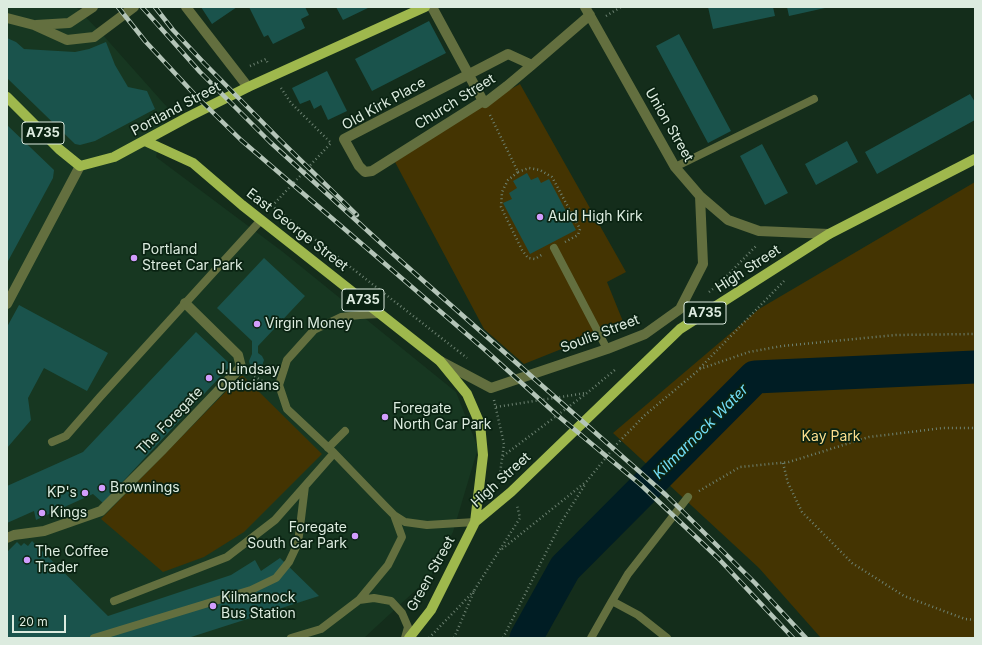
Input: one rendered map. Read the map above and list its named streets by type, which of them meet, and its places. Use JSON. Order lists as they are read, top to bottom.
{
  "streets": {
    "main road": [
      "Portland Street",
      "A735",
      "East George Street",
      "High Street",
      "Green Street"
    ],
    "street": [
      "Church Street",
      "Old Kirk Place",
      "Union Street",
      "Soulis Street",
      "The Foregate"
    ]
  },
  "crossings": [
    ["Church Street", "Old Kirk Place"],
    ["Church Street", "Union Street"],
    ["Portland Street", "A735"],
    ["Portland Street", "East George Street"],
    ["Union Street", "High Street"],
    ["Union Street", "Soulis Street"],
    ["East George Street", "High Street"],
    ["East George Street", "Soulis Street"],
    ["East George Street", "Green Street"],
    ["High Street", "Green Street"]
  ],
  "water": ["Kilmarnock Water"],
  "parks": ["Kay Park"],
  "places": [
    "Auld High Kirk",
    "Portland Street Car Park",
    "Virgin Money",
    "J.Lindsay Opticians",
    "Foregate North Car Park",
    "Brownings",
    "KP's",
    "Kings",
    "Foregate South Car Park",
    "The Coffee Trader",
    "Kilmarnock Bus Station"
  ],
  "scale_bar": "20 m"
}
